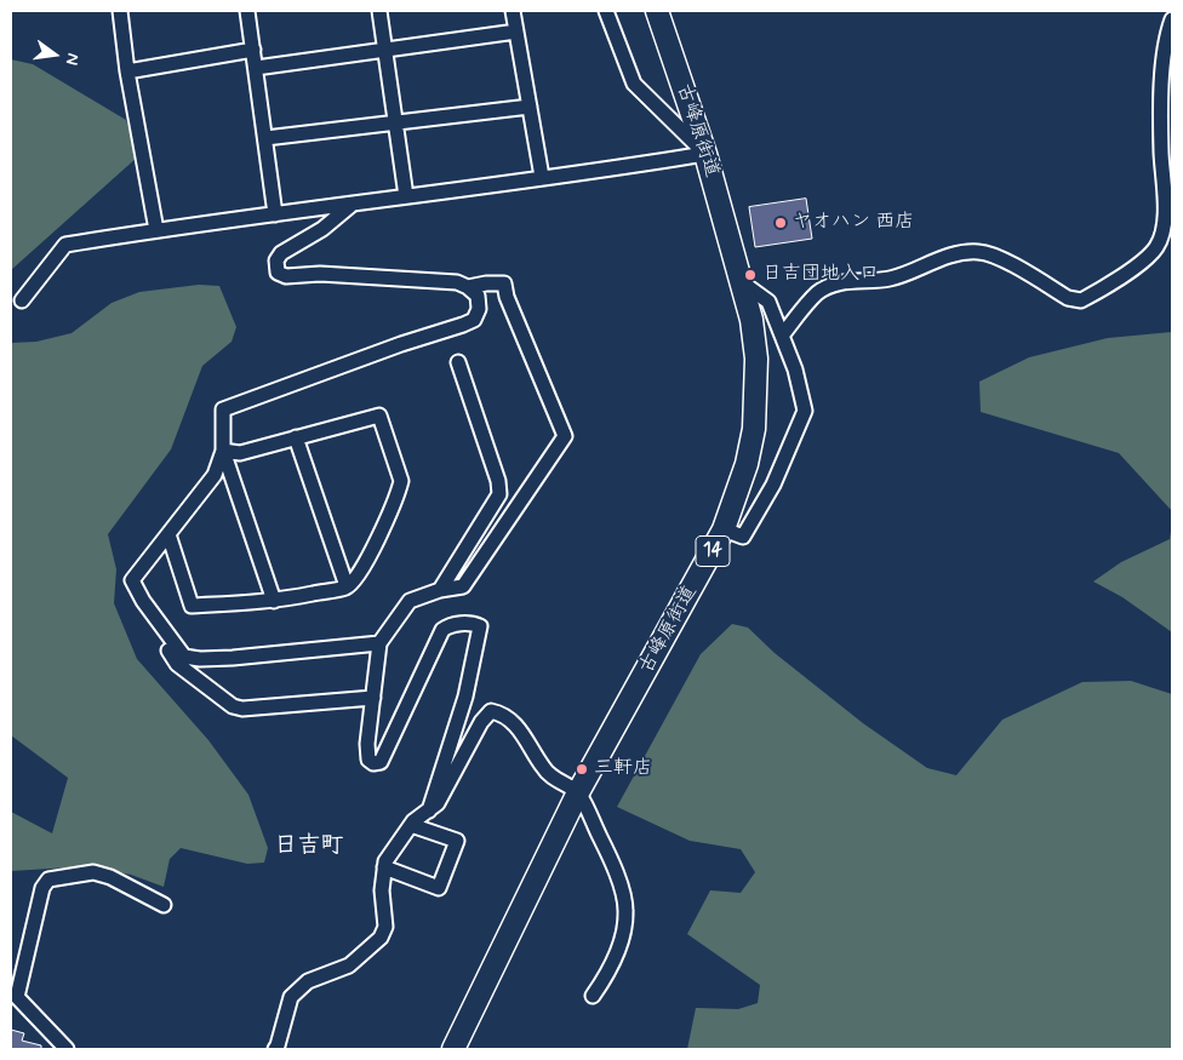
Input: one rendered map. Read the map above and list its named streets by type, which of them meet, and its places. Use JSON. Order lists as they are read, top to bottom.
{
  "streets": {
    "main road": ["古峰原街道", "14"]
  },
  "districts": ["日吉町"],
  "places": ["ヤオハン 西店", "日吉団地入口", "三軒店"],
  "north": "right"
}
